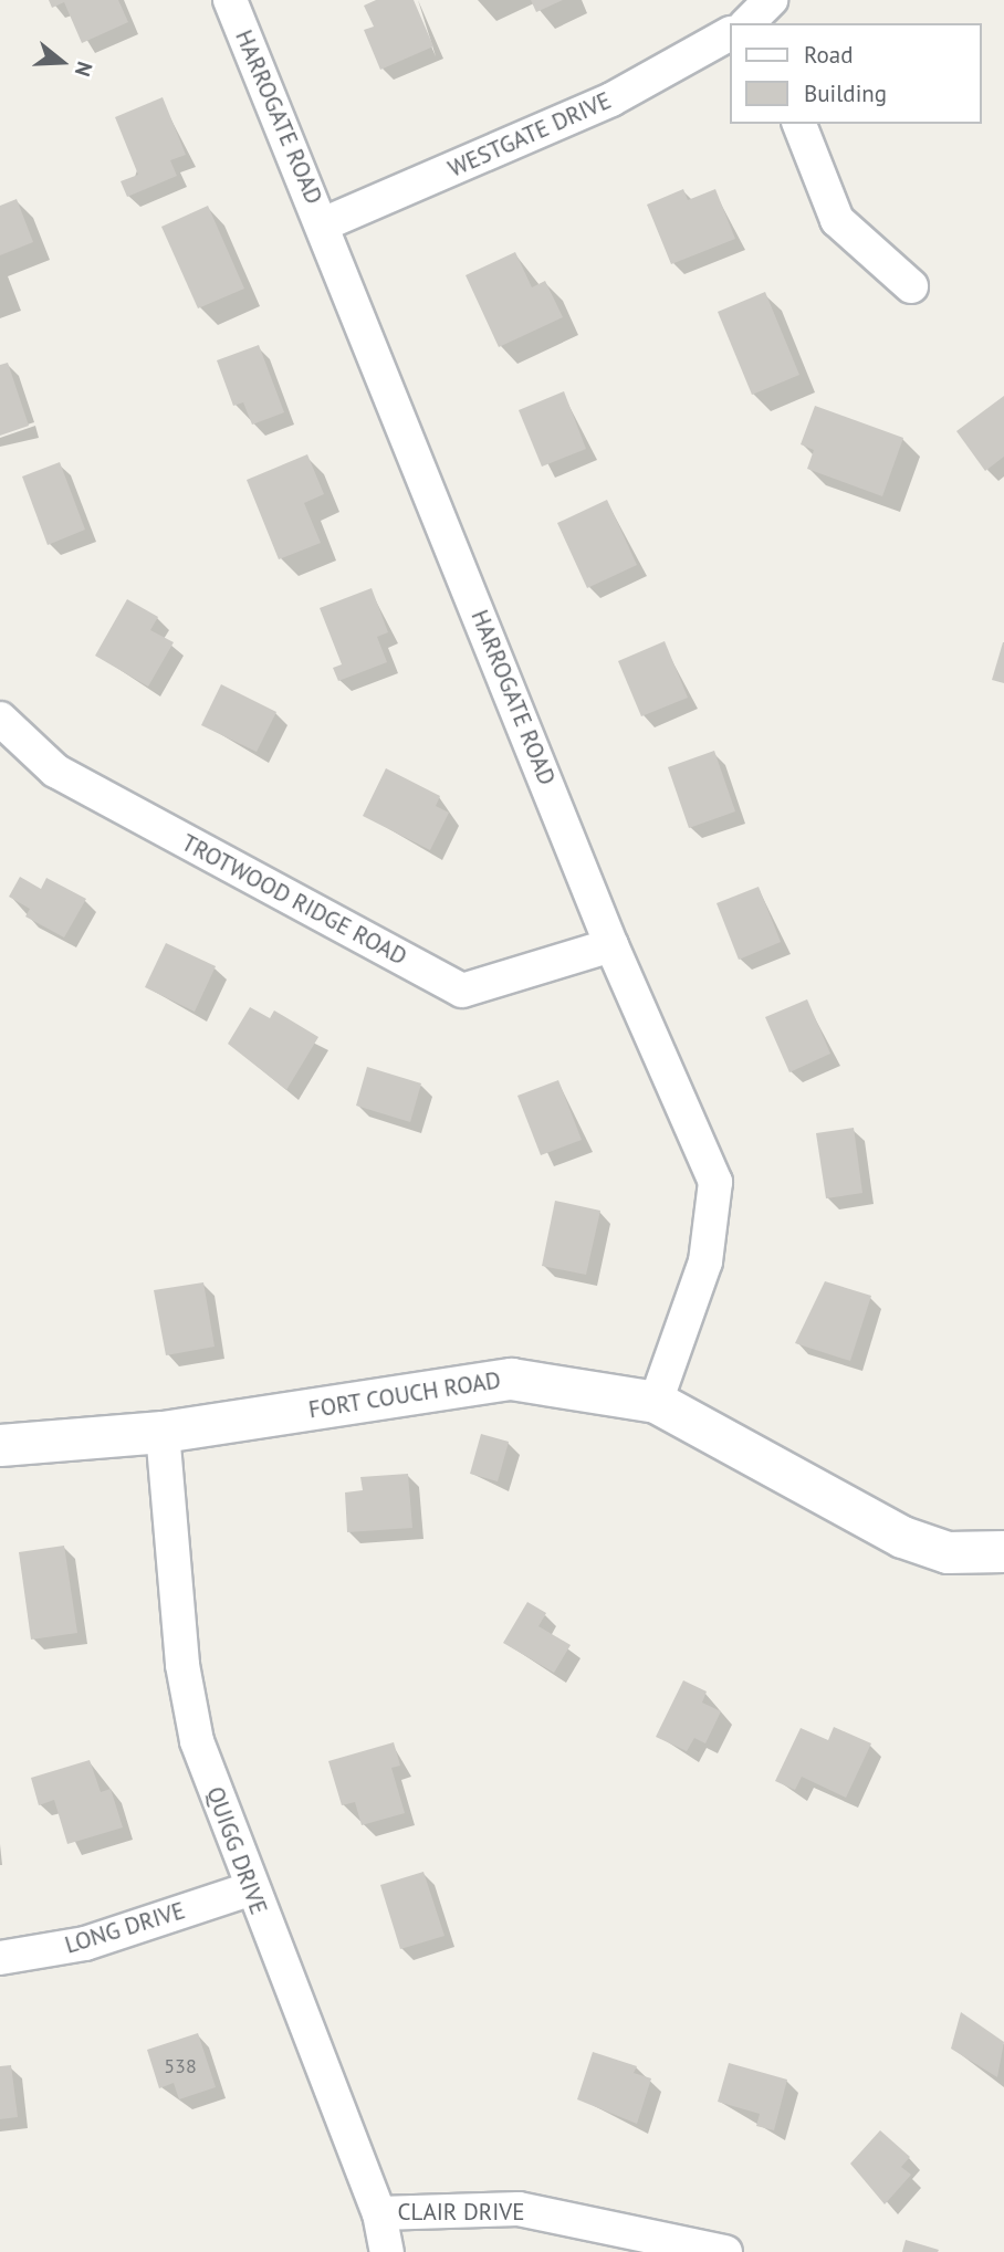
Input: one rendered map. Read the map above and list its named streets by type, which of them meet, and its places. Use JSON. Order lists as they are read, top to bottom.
{
  "streets": {
    "street": [
      "HARROGATE ROAD",
      "WESTGATE DRIVE",
      "TROTWOOD RIDGE ROAD",
      "FORT COUCH ROAD",
      "QUIGG DRIVE",
      "LONG DRIVE",
      "CLAIR DRIVE"
    ]
  },
  "crossings": [
    ["HARROGATE ROAD", "WESTGATE DRIVE"],
    ["HARROGATE ROAD", "TROTWOOD RIDGE ROAD"],
    ["HARROGATE ROAD", "FORT COUCH ROAD"],
    ["FORT COUCH ROAD", "QUIGG DRIVE"],
    ["QUIGG DRIVE", "LONG DRIVE"],
    ["QUIGG DRIVE", "CLAIR DRIVE"]
  ],
  "house_numbers": ["538"],
  "legend": ["Road", "Building"],
  "north": "right"
}
